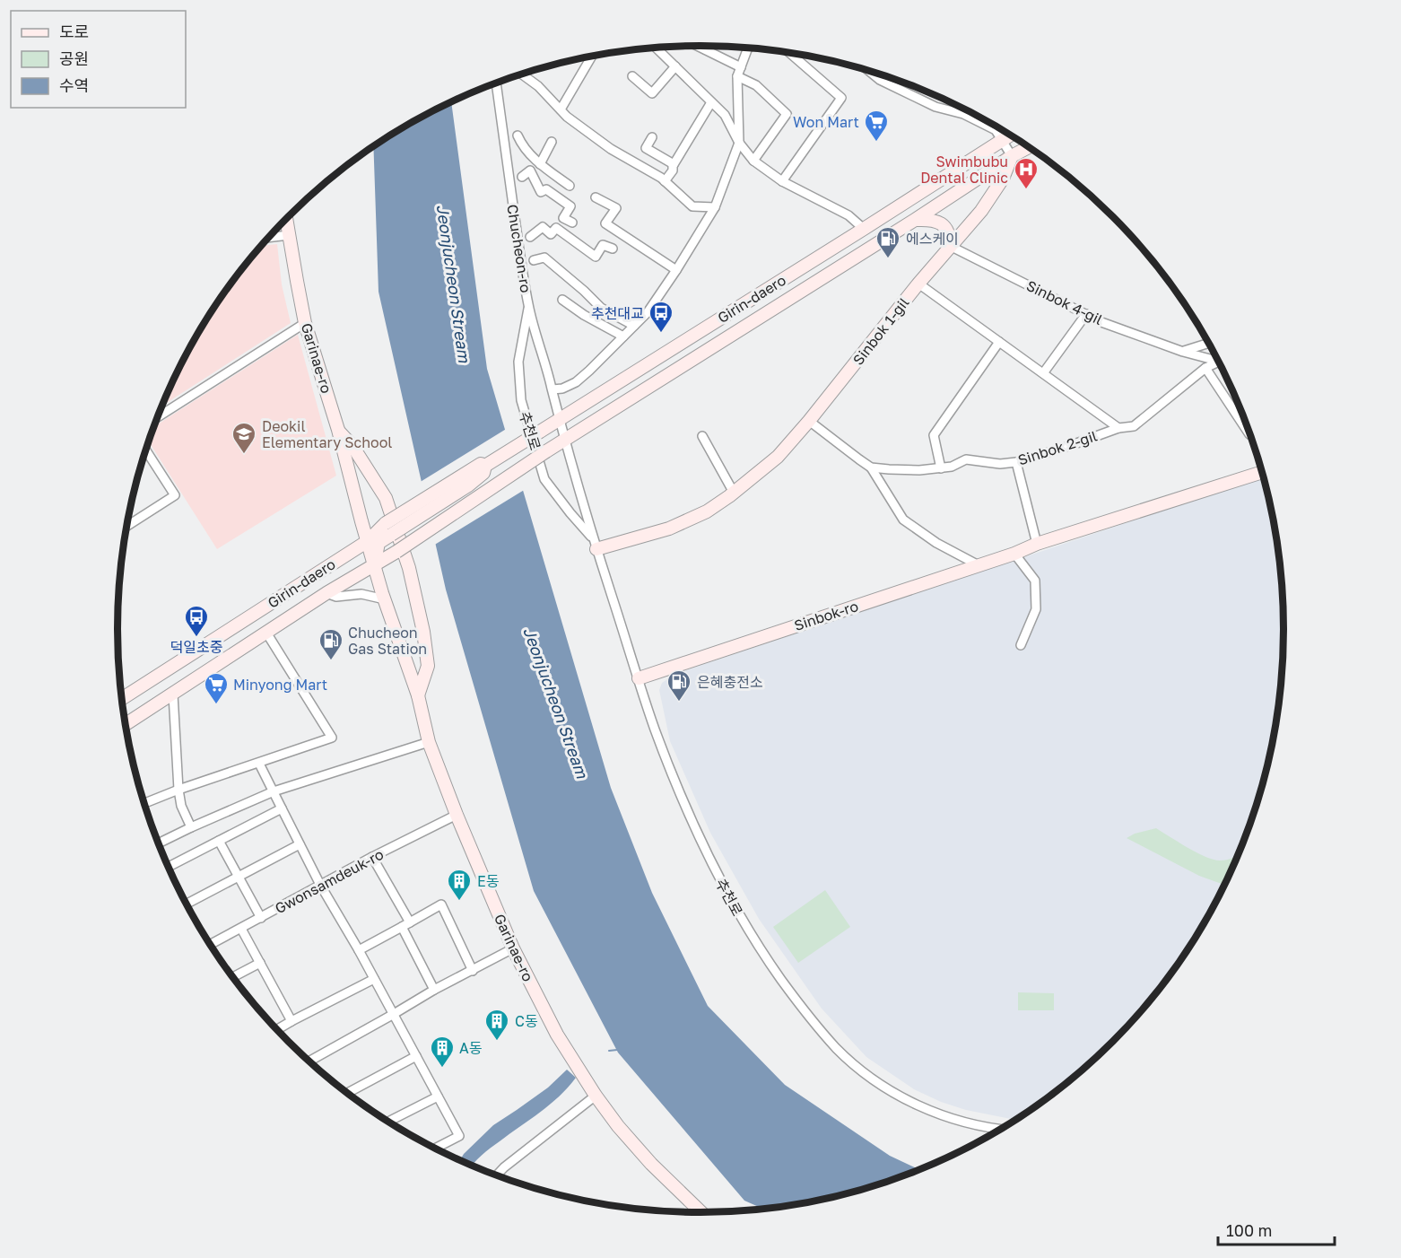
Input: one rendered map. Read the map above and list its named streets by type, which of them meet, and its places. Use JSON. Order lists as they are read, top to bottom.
{
  "streets": {
    "street": [
      "Chucheon-ro",
      "Girin-daero",
      "Sinbok 4-gil",
      "Sinbok 1-gil",
      "Garinae-ro",
      "추천로",
      "Sinbok 2-gil",
      "Sinbok-ro",
      "Gwonsamdeuk-ro"
    ]
  },
  "crossings": [
    ["Chucheon-ro", "Girin-daero"],
    ["Chucheon-ro", "추천로"],
    ["Girin-daero", "Sinbok 1-gil"],
    ["Girin-daero", "Garinae-ro"],
    ["Girin-daero", "추천로"],
    ["Sinbok 4-gil", "Sinbok 1-gil"],
    ["Sinbok 1-gil", "추천로"],
    ["Sinbok 1-gil", "Sinbok 2-gil"],
    ["Garinae-ro", "Gwonsamdeuk-ro"],
    ["추천로", "Sinbok-ro"]
  ],
  "water": ["Jeonjucheon Stream"],
  "places": {
    "supermarket": ["Won Mart", "Minyong Mart"],
    "hospital": ["Swimbubu Dental Clinic"],
    "fuel station": ["에스케이", "Chucheon Gas Station", "은혜충전소"],
    "bus stop": ["추천대교", "덕일초중"],
    "school or university": ["Deokil Elementary School"],
    "building": ["E동", "C동", "A동"]
  },
  "legend": ["도로", "공원", "수역"],
  "scale_bar": "100 m"
}
